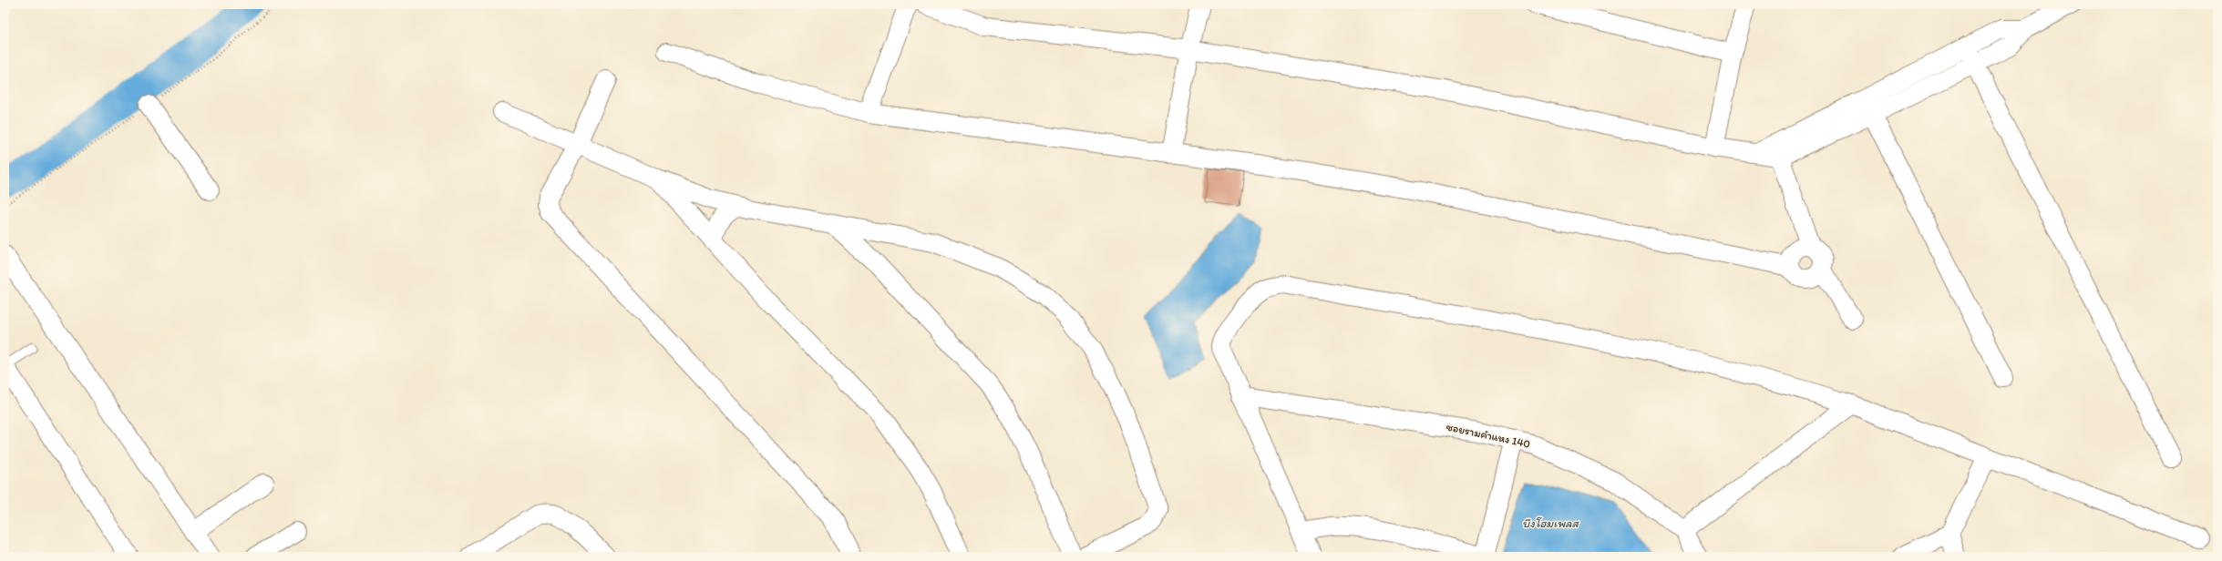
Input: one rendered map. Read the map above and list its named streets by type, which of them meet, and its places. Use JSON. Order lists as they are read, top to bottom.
{
  "streets": {
    "street": ["ซอยรามคำแหง 140"]
  },
  "water": ["บึงโฮมเพลส"]
}
